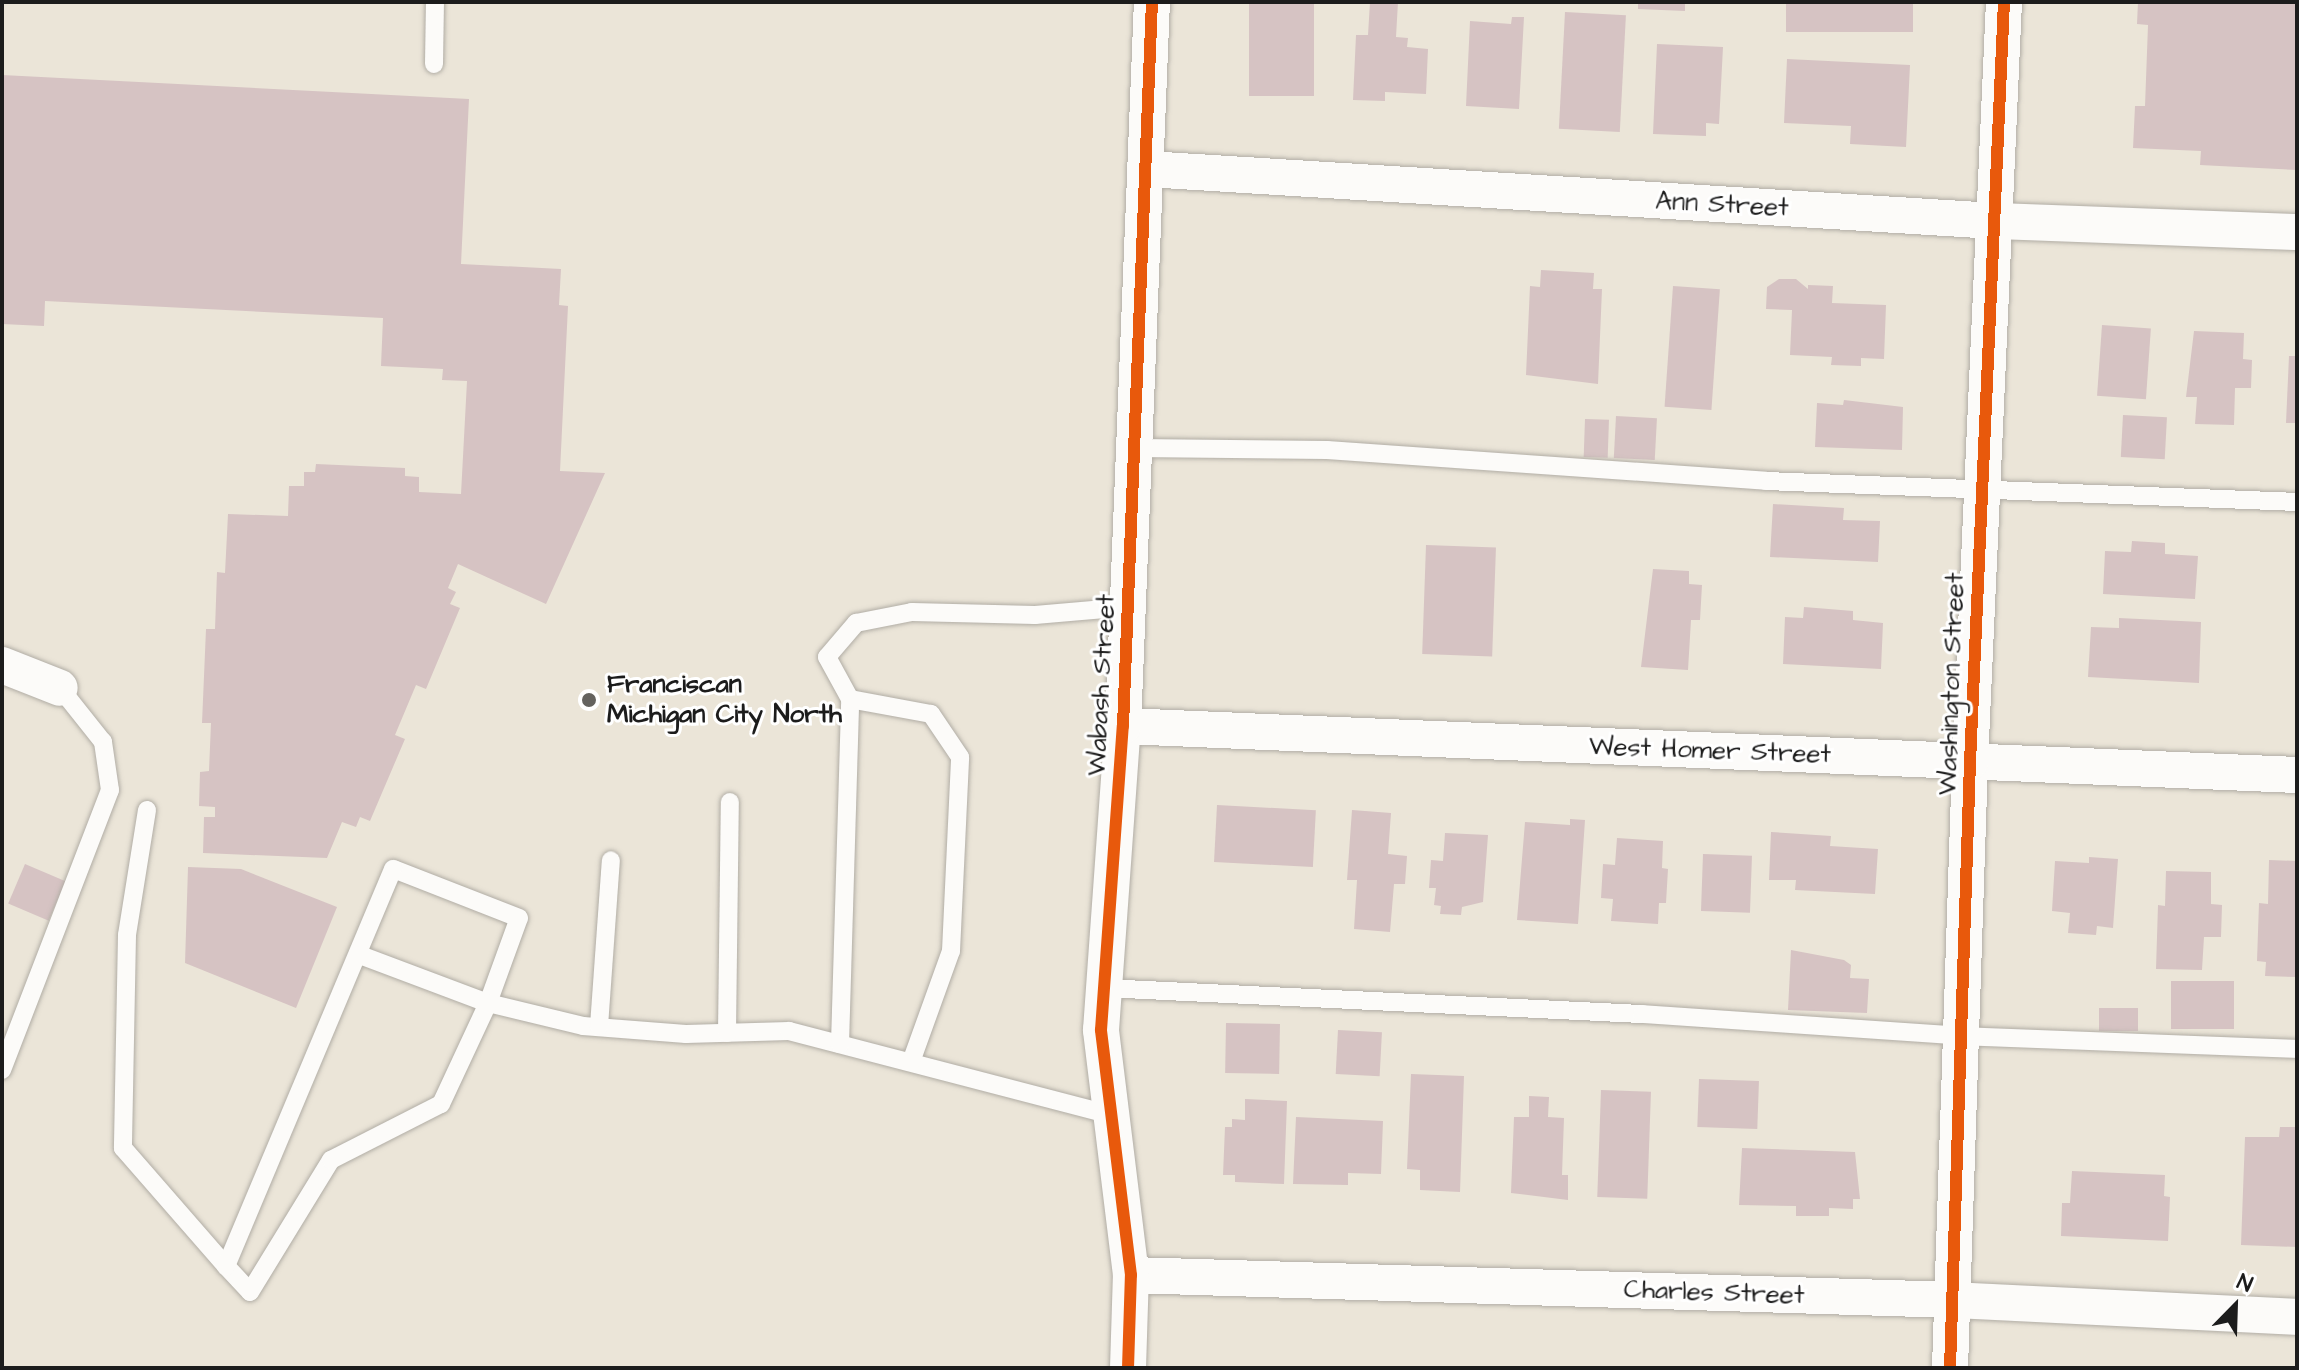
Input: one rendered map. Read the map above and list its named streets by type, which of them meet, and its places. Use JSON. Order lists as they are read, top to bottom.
{
  "streets": {
    "street": [
      "Ann Street",
      "Washington Street",
      "Wabash Street",
      "West Homer Street",
      "Charles Street"
    ]
  },
  "crossings": [
    ["Ann Street", "Washington Street"],
    ["Ann Street", "Wabash Street"],
    ["Washington Street", "West Homer Street"],
    ["Washington Street", "Charles Street"],
    ["Wabash Street", "West Homer Street"],
    ["Wabash Street", "Charles Street"]
  ],
  "places": ["Franciscan Michigan City North"],
  "north": "top right"
}
